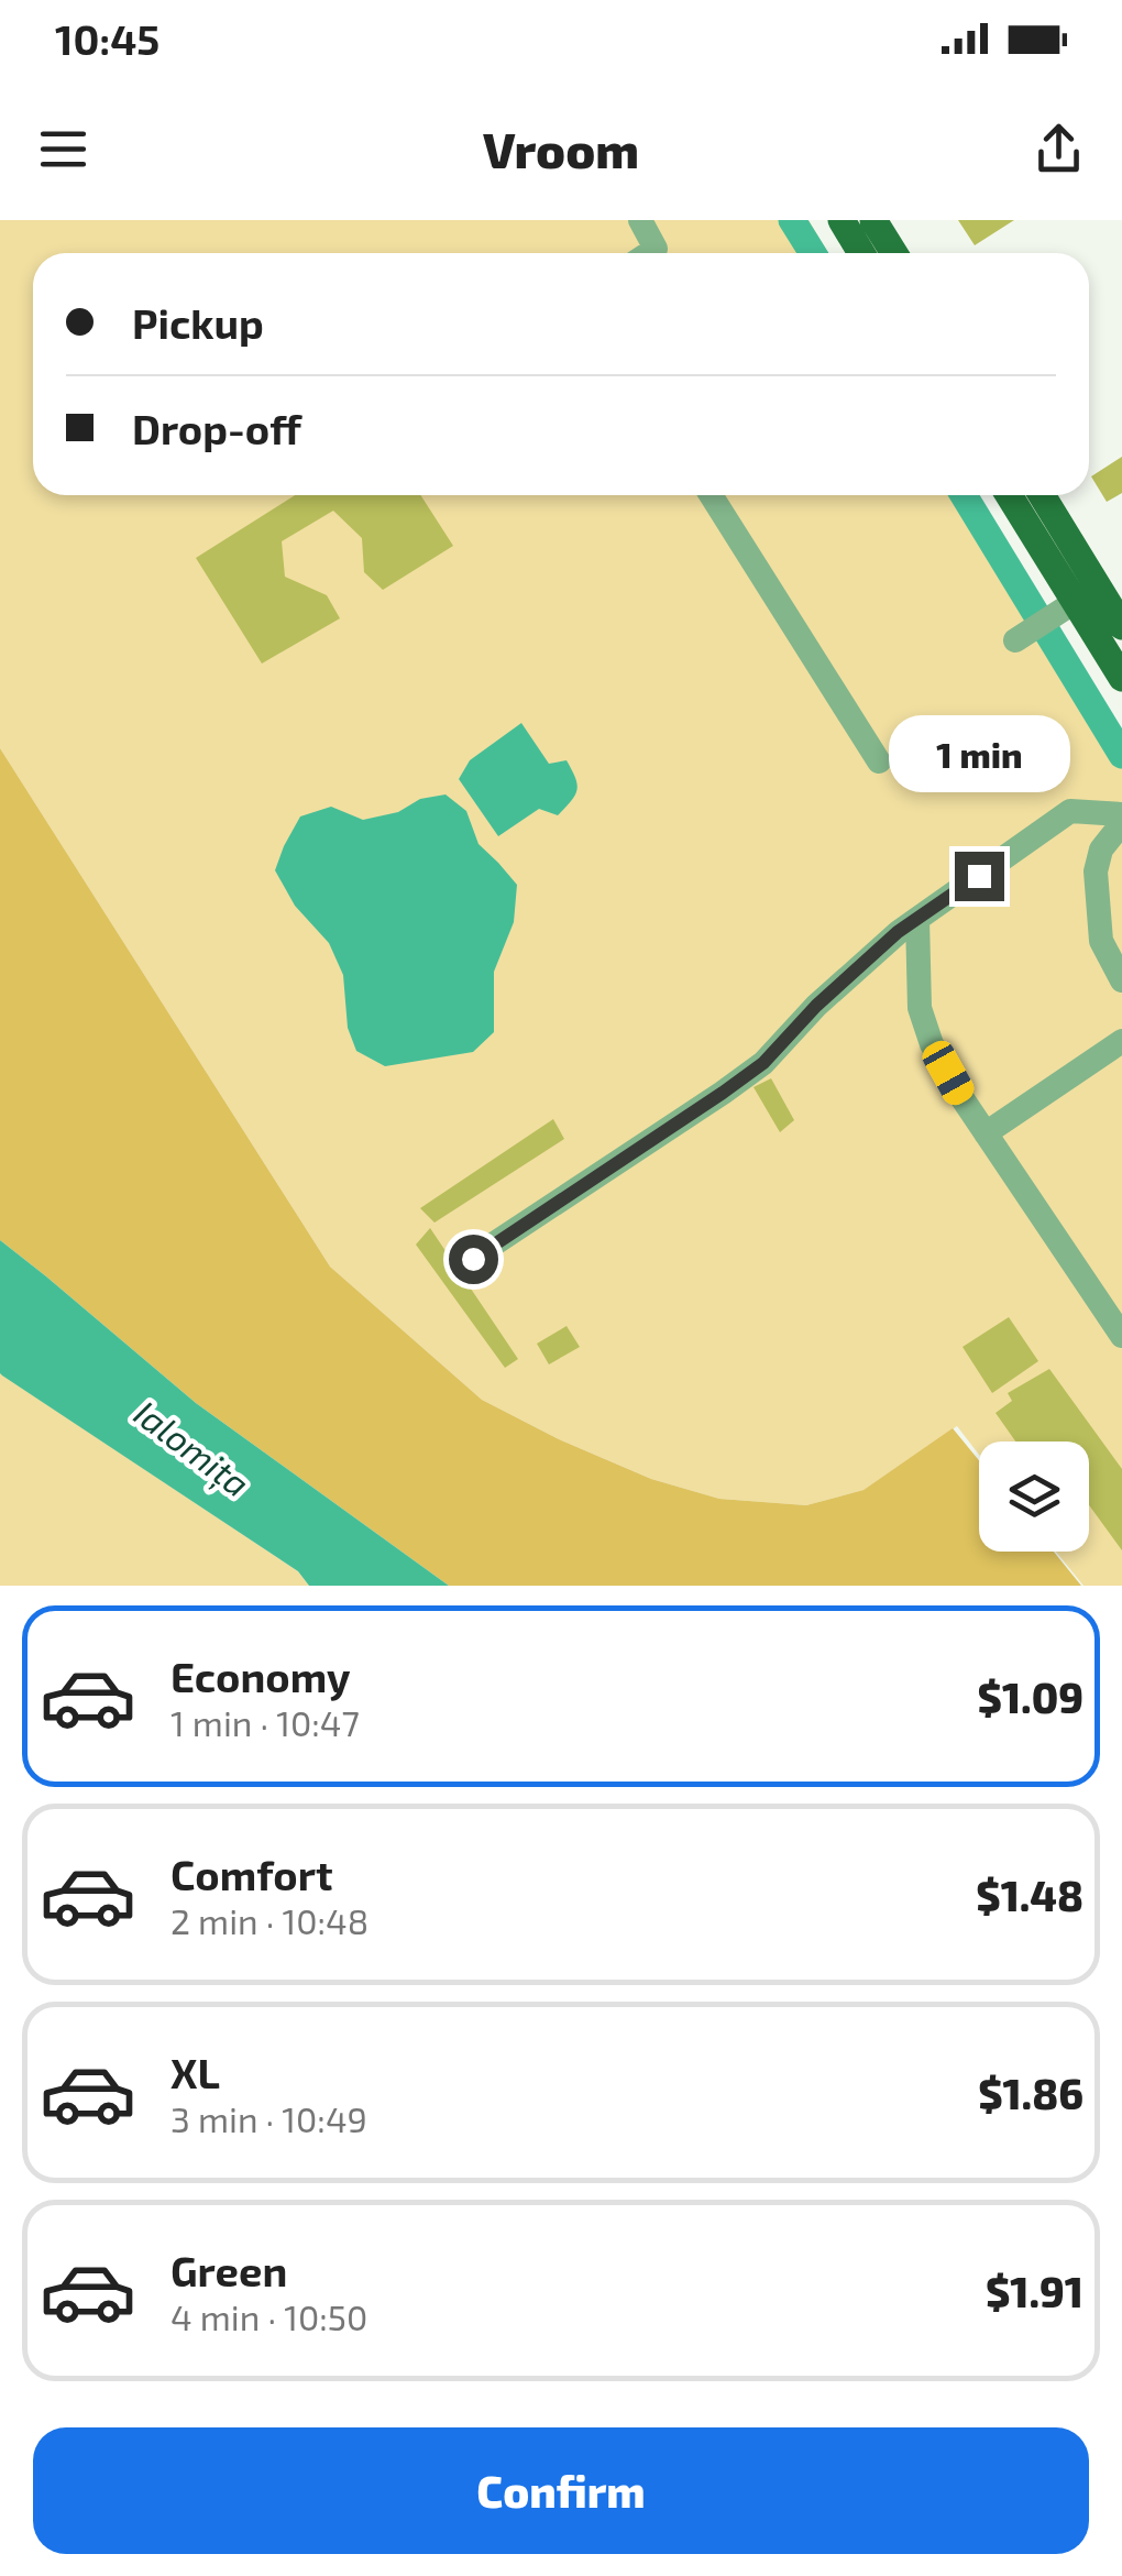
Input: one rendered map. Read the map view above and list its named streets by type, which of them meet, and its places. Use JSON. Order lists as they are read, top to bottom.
{
  "water": ["Ialomița"],
  "page": {
    "status": "10:45",
    "header": "Vroom",
    "banner": ["Pickup", "Drop-off"],
    "bubble": "1 min",
    "list": [
      {
        "name": "Economy",
        "note": "1 min · 10:47",
        "value": "$1.09"
      },
      {
        "name": "Comfort",
        "note": "2 min · 10:48",
        "value": "$1.48"
      },
      {
        "name": "XL",
        "note": "3 min · 10:49",
        "value": "$1.86"
      },
      {
        "name": "Green",
        "note": "4 min · 10:50",
        "value": "$1.91"
      }
    ],
    "buttons": "Confirm"
  }
}
